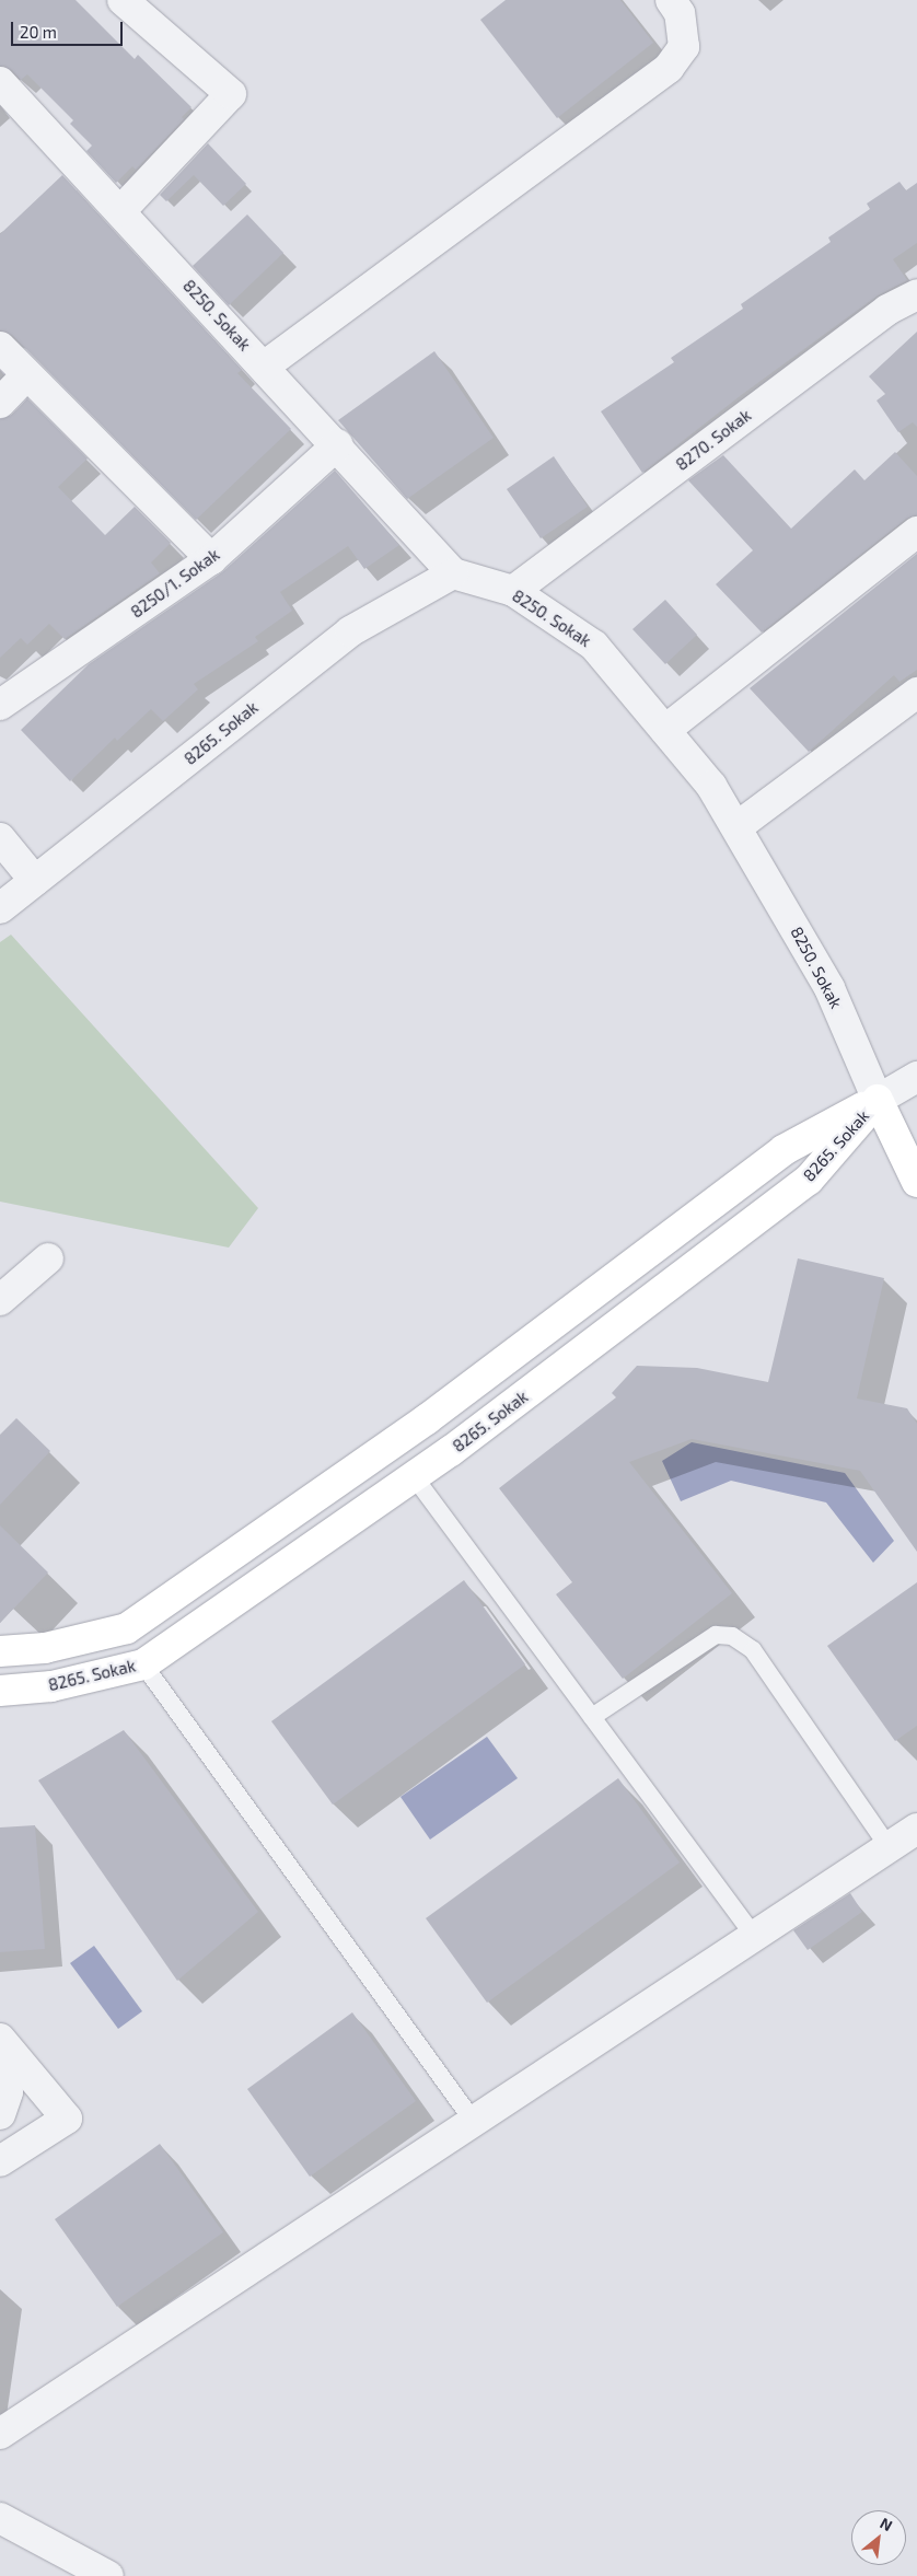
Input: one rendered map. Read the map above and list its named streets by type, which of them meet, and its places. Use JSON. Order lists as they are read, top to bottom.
{
  "streets": {
    "street": [
      "8250. Sokak",
      "8270. Sokak",
      "8250/1. Sokak",
      "8265. Sokak"
    ]
  },
  "crossings": [
    ["8250. Sokak", "8270. Sokak"],
    ["8250. Sokak", "8250/1. Sokak"],
    ["8250. Sokak", "8265. Sokak"]
  ],
  "scale_bar": "20 m",
  "north": "top right"
}
